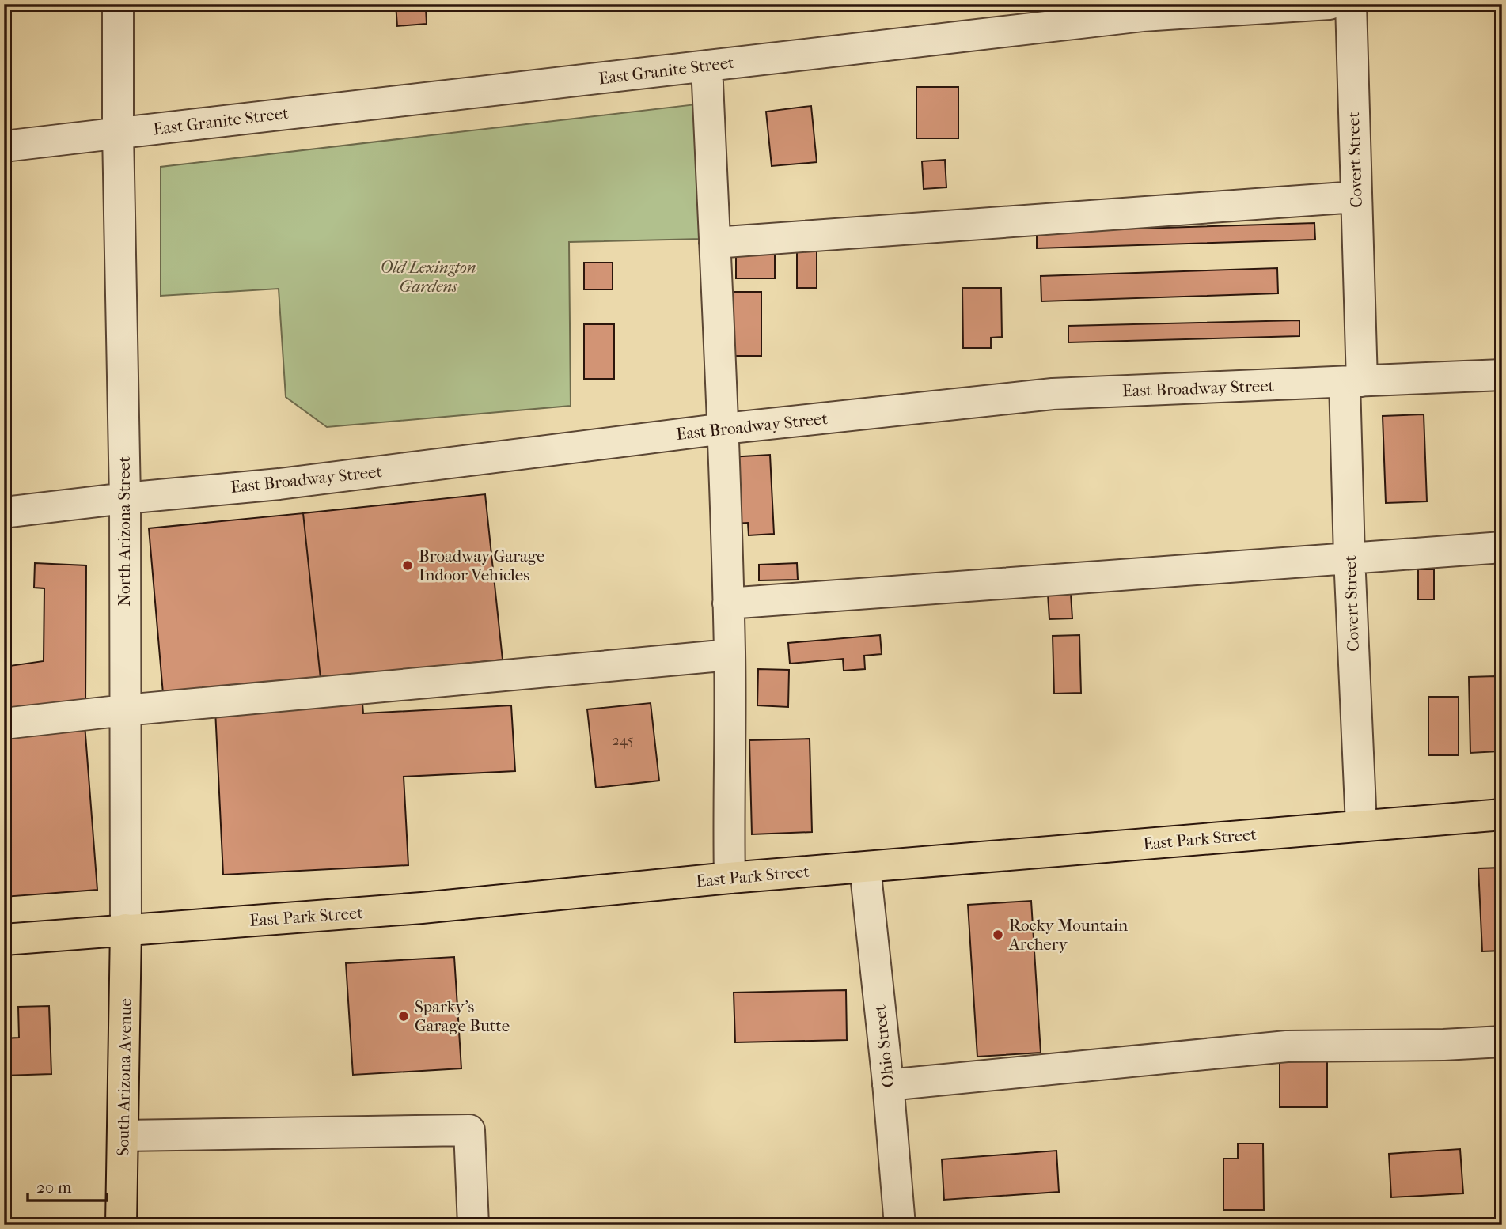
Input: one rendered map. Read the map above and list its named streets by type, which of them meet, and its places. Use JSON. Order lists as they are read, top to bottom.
{
  "streets": {
    "main road": ["East Park Street", "South Arizona Avenue"],
    "street": [
      "East Granite Street",
      "Covert Street",
      "East Broadway Street",
      "North Arizona Street",
      "Ohio Street"
    ]
  },
  "crossings": [
    ["East Granite Street", "North Arizona Street"],
    ["Covert Street", "East Broadway Street"],
    ["Covert Street", "East Park Street"],
    ["East Broadway Street", "North Arizona Street"],
    ["North Arizona Street", "East Park Street"],
    ["North Arizona Street", "South Arizona Avenue"],
    ["East Park Street", "Ohio Street"],
    ["East Park Street", "South Arizona Avenue"]
  ],
  "parks": ["Old Lexington Gardens"],
  "places": ["Broadway Garage Indoor Vehicles", "Rocky Mountain Archery", "Sparky's Garage Butte"],
  "house_numbers": ["245"],
  "scale_bar": "20 m"
}
